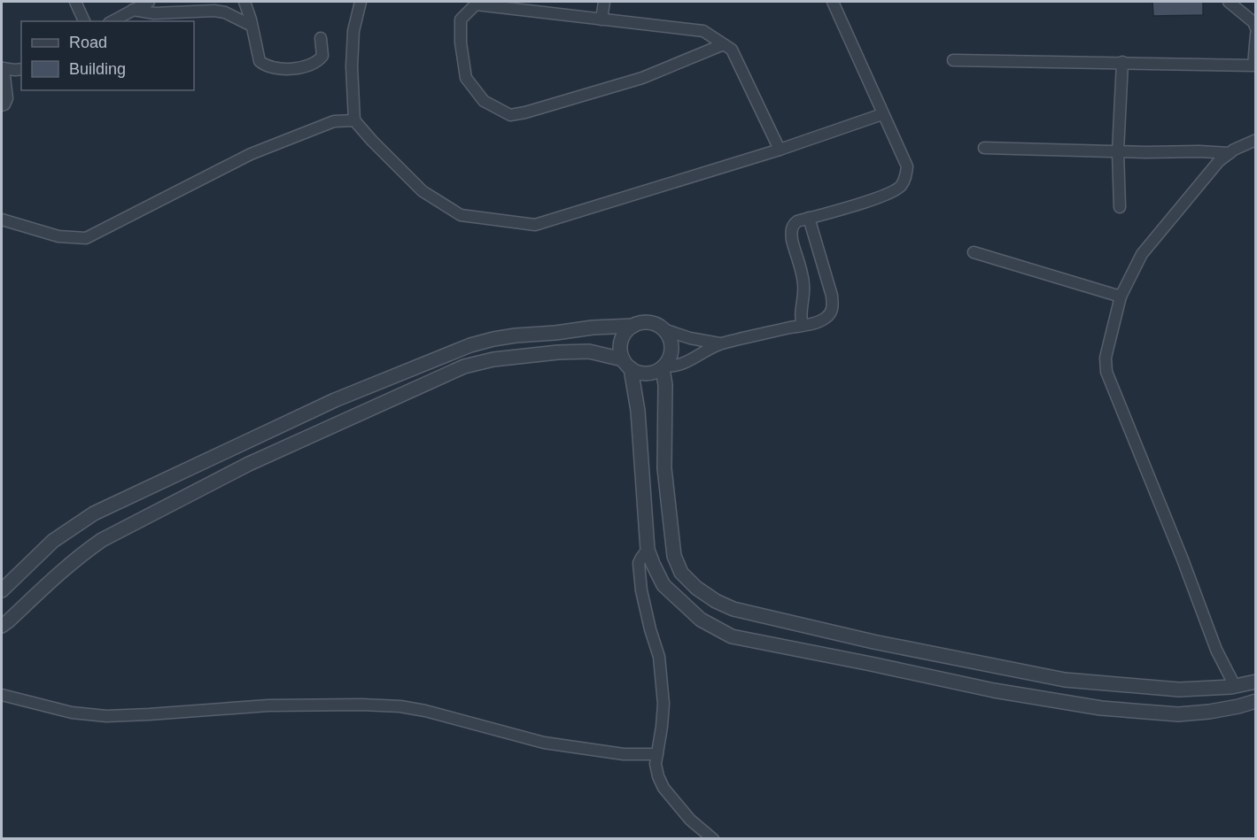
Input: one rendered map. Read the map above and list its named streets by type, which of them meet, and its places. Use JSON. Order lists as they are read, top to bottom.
{
  "legend": ["Road", "Building"]
}
